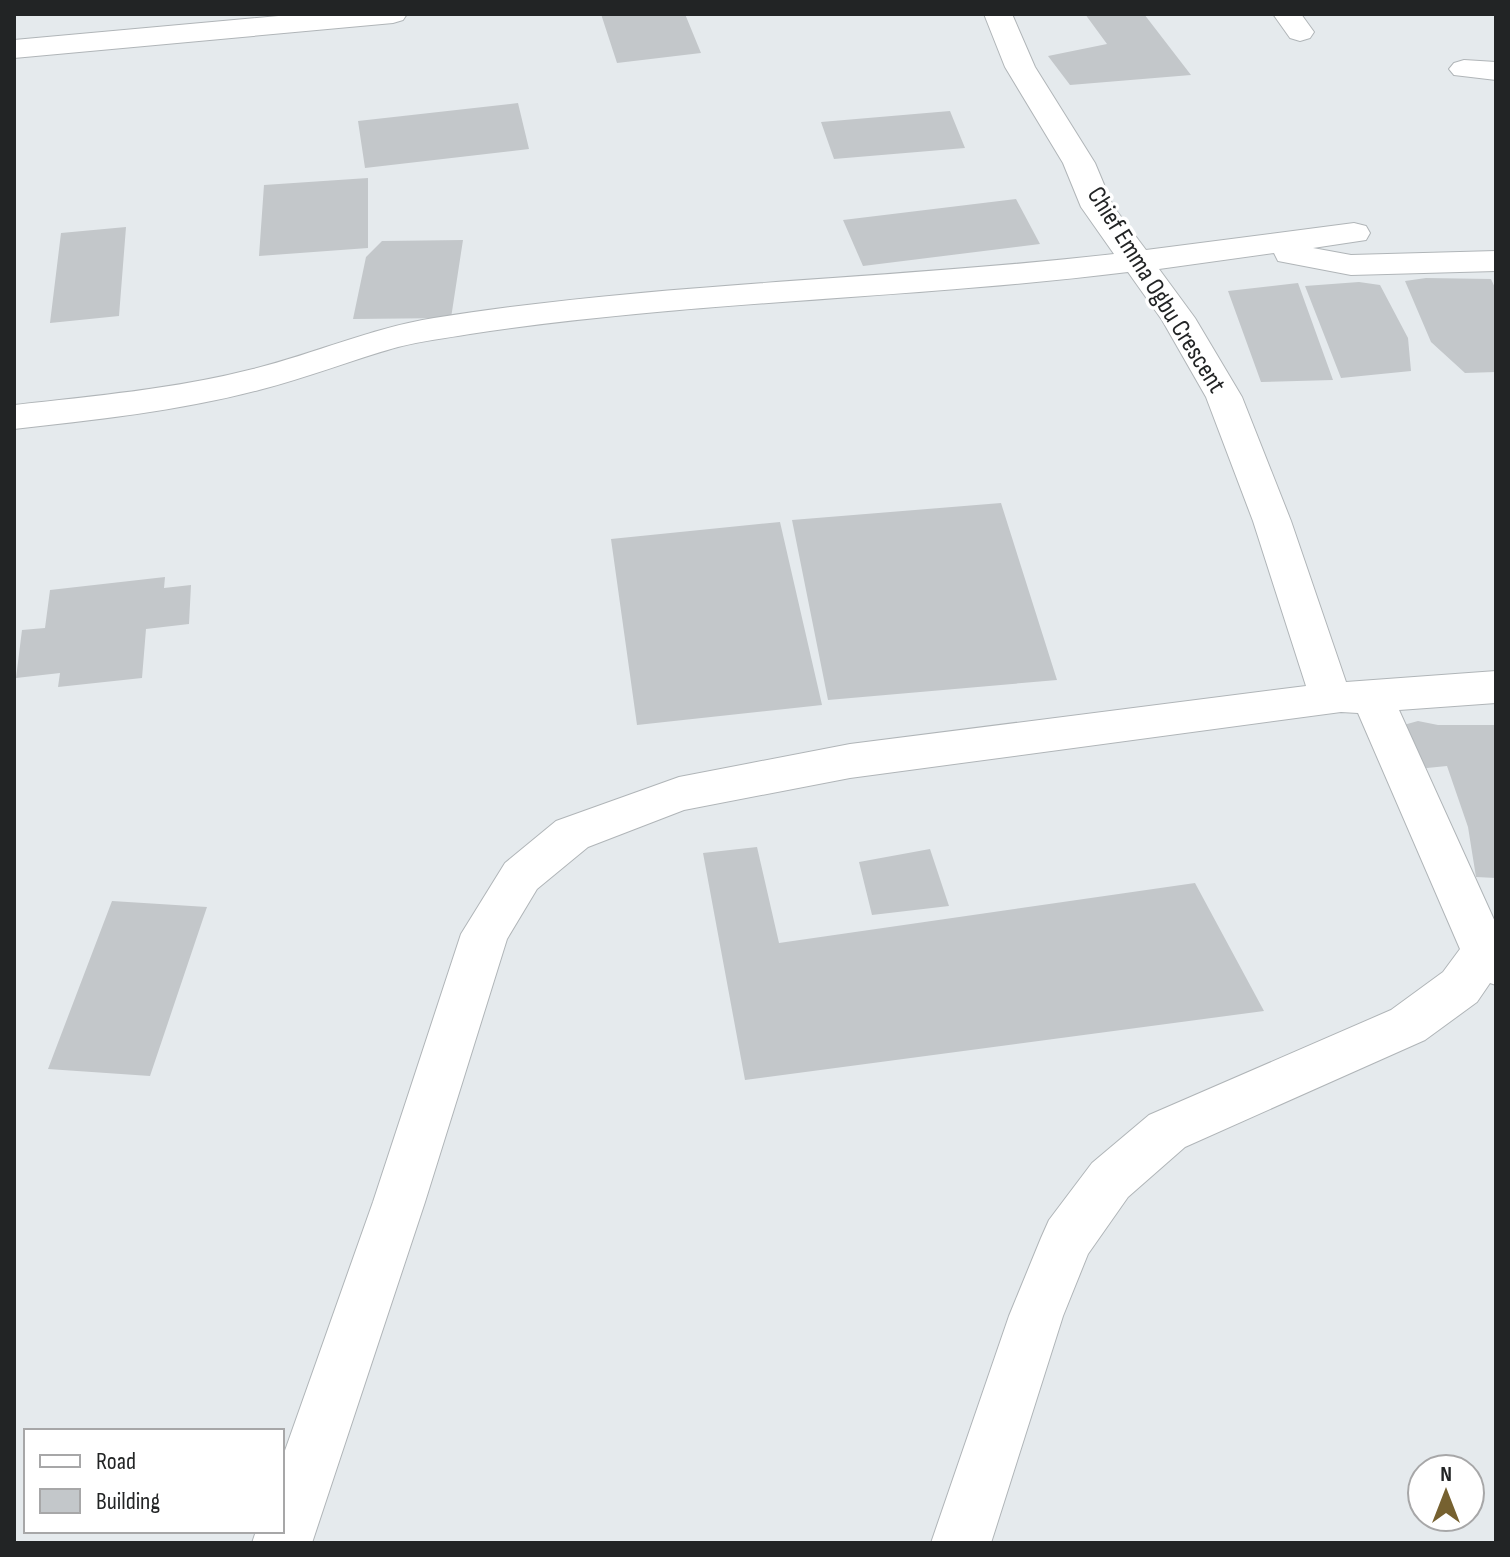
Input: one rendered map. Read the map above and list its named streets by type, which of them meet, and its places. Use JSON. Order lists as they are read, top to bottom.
{
  "streets": {
    "street": ["Chief Emma Ogbu Crescent"]
  },
  "legend": ["Road", "Building"],
  "north": "top"
}
